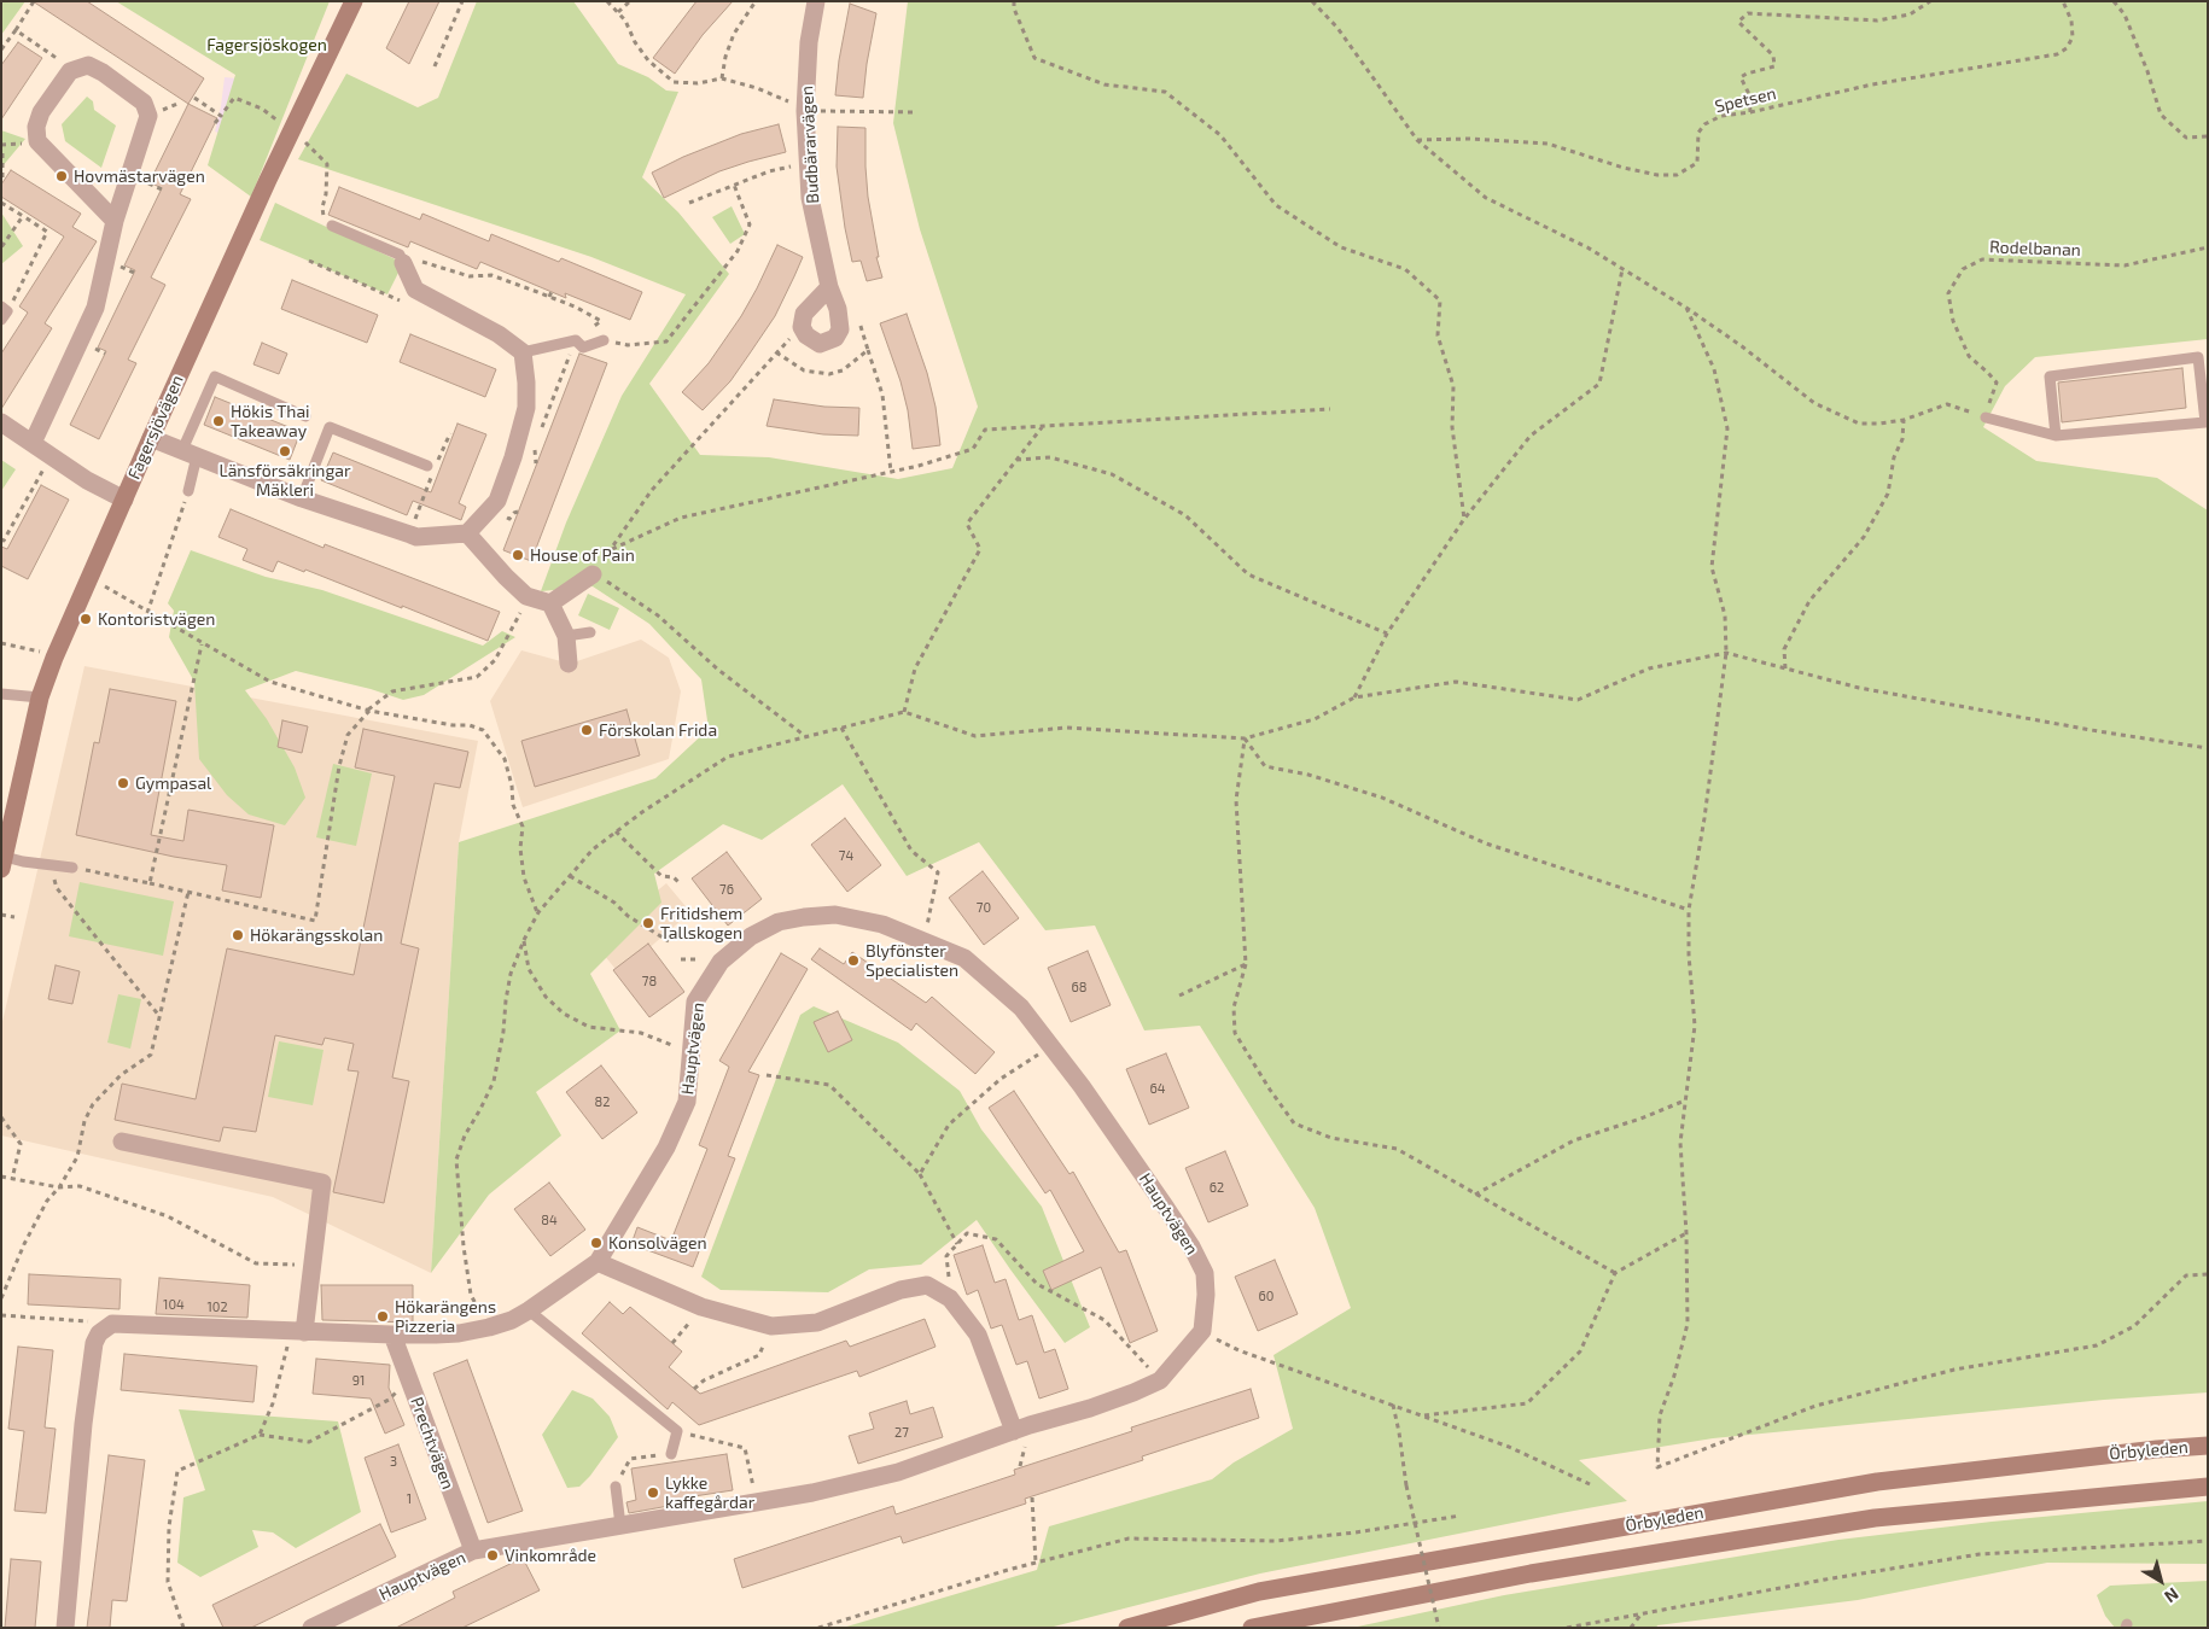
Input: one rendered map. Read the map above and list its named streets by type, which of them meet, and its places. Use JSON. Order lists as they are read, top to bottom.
{
  "streets": {
    "main road": ["Fagersjövägen", "Örbyleden"],
    "street": ["Budbärarvägen", "Hauptvägen", "Prechtvägen"],
    "path": ["Spetsen", "Rodelbanan"]
  },
  "crossings": [
    ["Hauptvägen", "Prechtvägen"]
  ],
  "parks": ["Fagersjöskogen"],
  "places": [
    "Hovmästarvägen",
    "Hökis Thai Takeaway",
    "Länsförsäkringar Mäkleri",
    "House of Pain",
    "Kontoristvägen",
    "Förskolan Frida",
    "Gympasal",
    "Fritidshem Tallskogen",
    "Hökarängsskolan",
    "Blyfönster Specialisten",
    "Konsolvägen",
    "Hökarängens Pizzeria",
    "Lykke kaffegårdar",
    "Vinkområde"
  ],
  "house_numbers": [
    "74",
    "76",
    "70",
    "78",
    "68",
    "64",
    "82",
    "62",
    "84",
    "60",
    "104",
    "102",
    "91",
    "27",
    "3",
    "1"
  ],
  "north": "bottom right"
}
